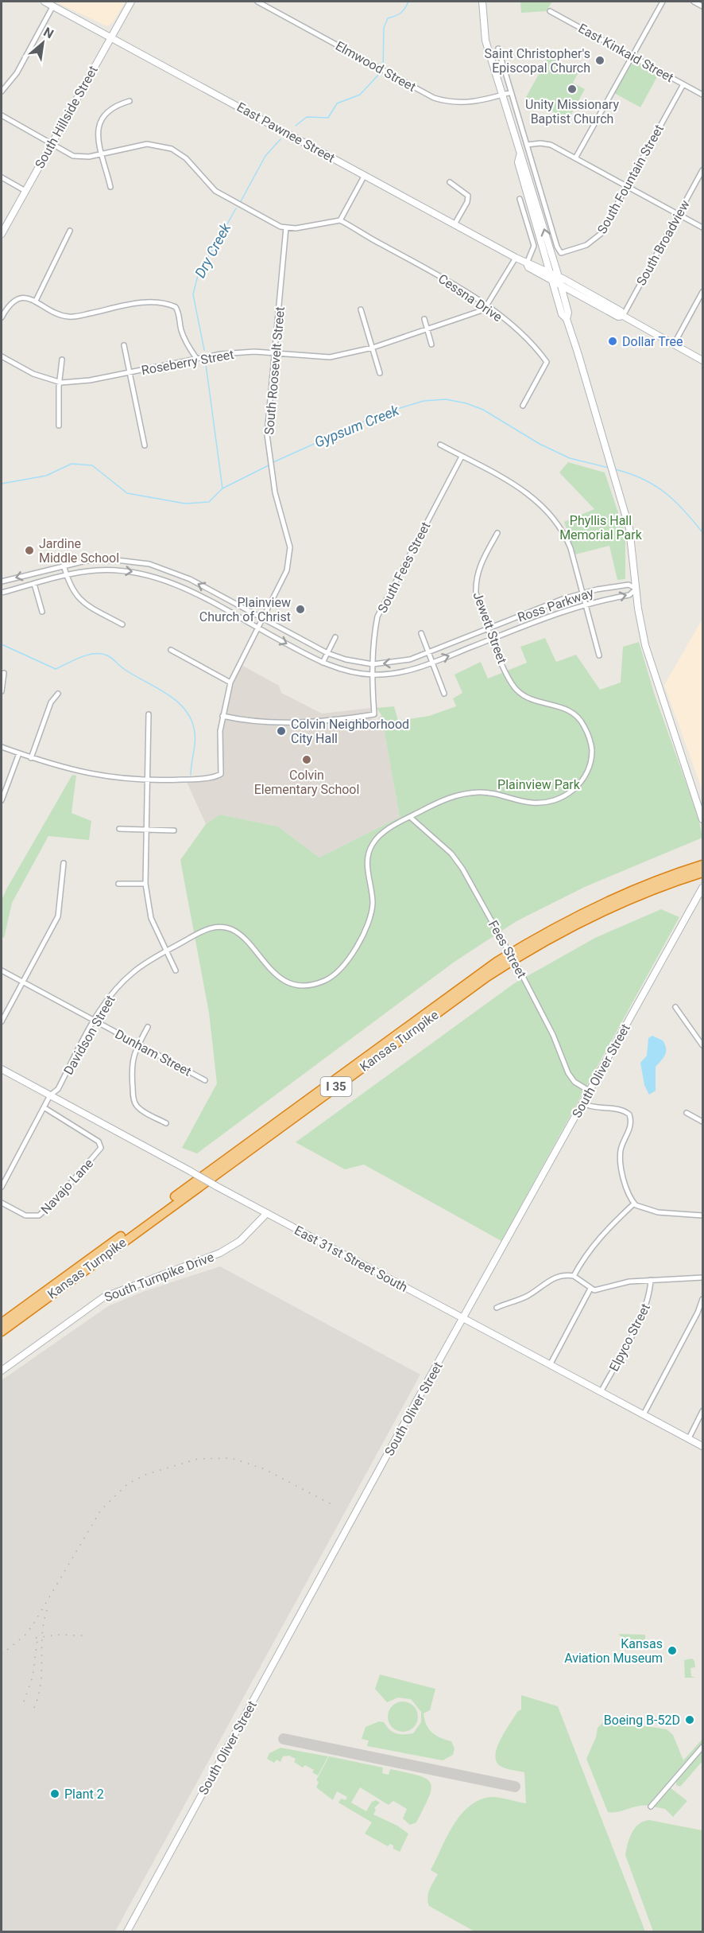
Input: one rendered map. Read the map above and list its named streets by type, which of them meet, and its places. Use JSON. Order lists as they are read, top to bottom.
{
  "streets": {
    "highway": ["Kansas Turnpike", "I 35"],
    "main road": [
      "South Hillside Street",
      "East Pawnee Street",
      "South Oliver Street",
      "East 31st Street South",
      "South Turnpike Drive"
    ],
    "street": [
      "East Kinkaid Street",
      "Elmwood Street",
      "South Fountain Street",
      "South Broadview",
      "Cessna Drive",
      "Roseberry Street",
      "South Roosevelt Street",
      "South Fees Street",
      "Ross Parkway",
      "Jewett Street",
      "Fees Street",
      "Davidson Street",
      "Dunham Street",
      "Navajo Lane",
      "Elpyco Street"
    ]
  },
  "crossings": [
    ["East Kinkaid Street", "South Fountain Street"],
    ["South Hillside Street", "East Pawnee Street"],
    ["East Pawnee Street", "South Broadview"],
    ["Cessna Drive", "Roseberry Street"],
    ["Roseberry Street", "South Roosevelt Street"],
    ["South Roosevelt Street", "South Fees Street"],
    ["South Roosevelt Street", "Ross Parkway"],
    ["South Fees Street", "Ross Parkway"],
    ["Ross Parkway", "Jewett Street"],
    ["Jewett Street", "Fees Street"],
    ["Jewett Street", "Davidson Street"],
    ["Fees Street", "South Oliver Street"],
    ["Davidson Street", "Dunham Street"],
    ["Davidson Street", "Navajo Lane"],
    ["Davidson Street", "East 31st Street South"],
    ["South Oliver Street", "East 31st Street South"],
    ["East 31st Street South", "South Turnpike Drive"],
    ["East 31st Street South", "Elpyco Street"]
  ],
  "water": ["Dry Creek", "Gypsum Creek"],
  "parks": ["Phyllis Hall Memorial Park", "Plainview Park"],
  "places": [
    "Saint Christopher's Episcopal Church",
    "Unity Missionary Baptist Church",
    "Dollar Tree",
    "Jardine Middle School",
    "Plainview Church of Christ",
    "Colvin Neighborhood City Hall",
    "Colvin Elementary School",
    "Kansas Aviation Museum",
    "Boeing B-52D",
    "Plant 2"
  ],
  "north": "top right"
}
